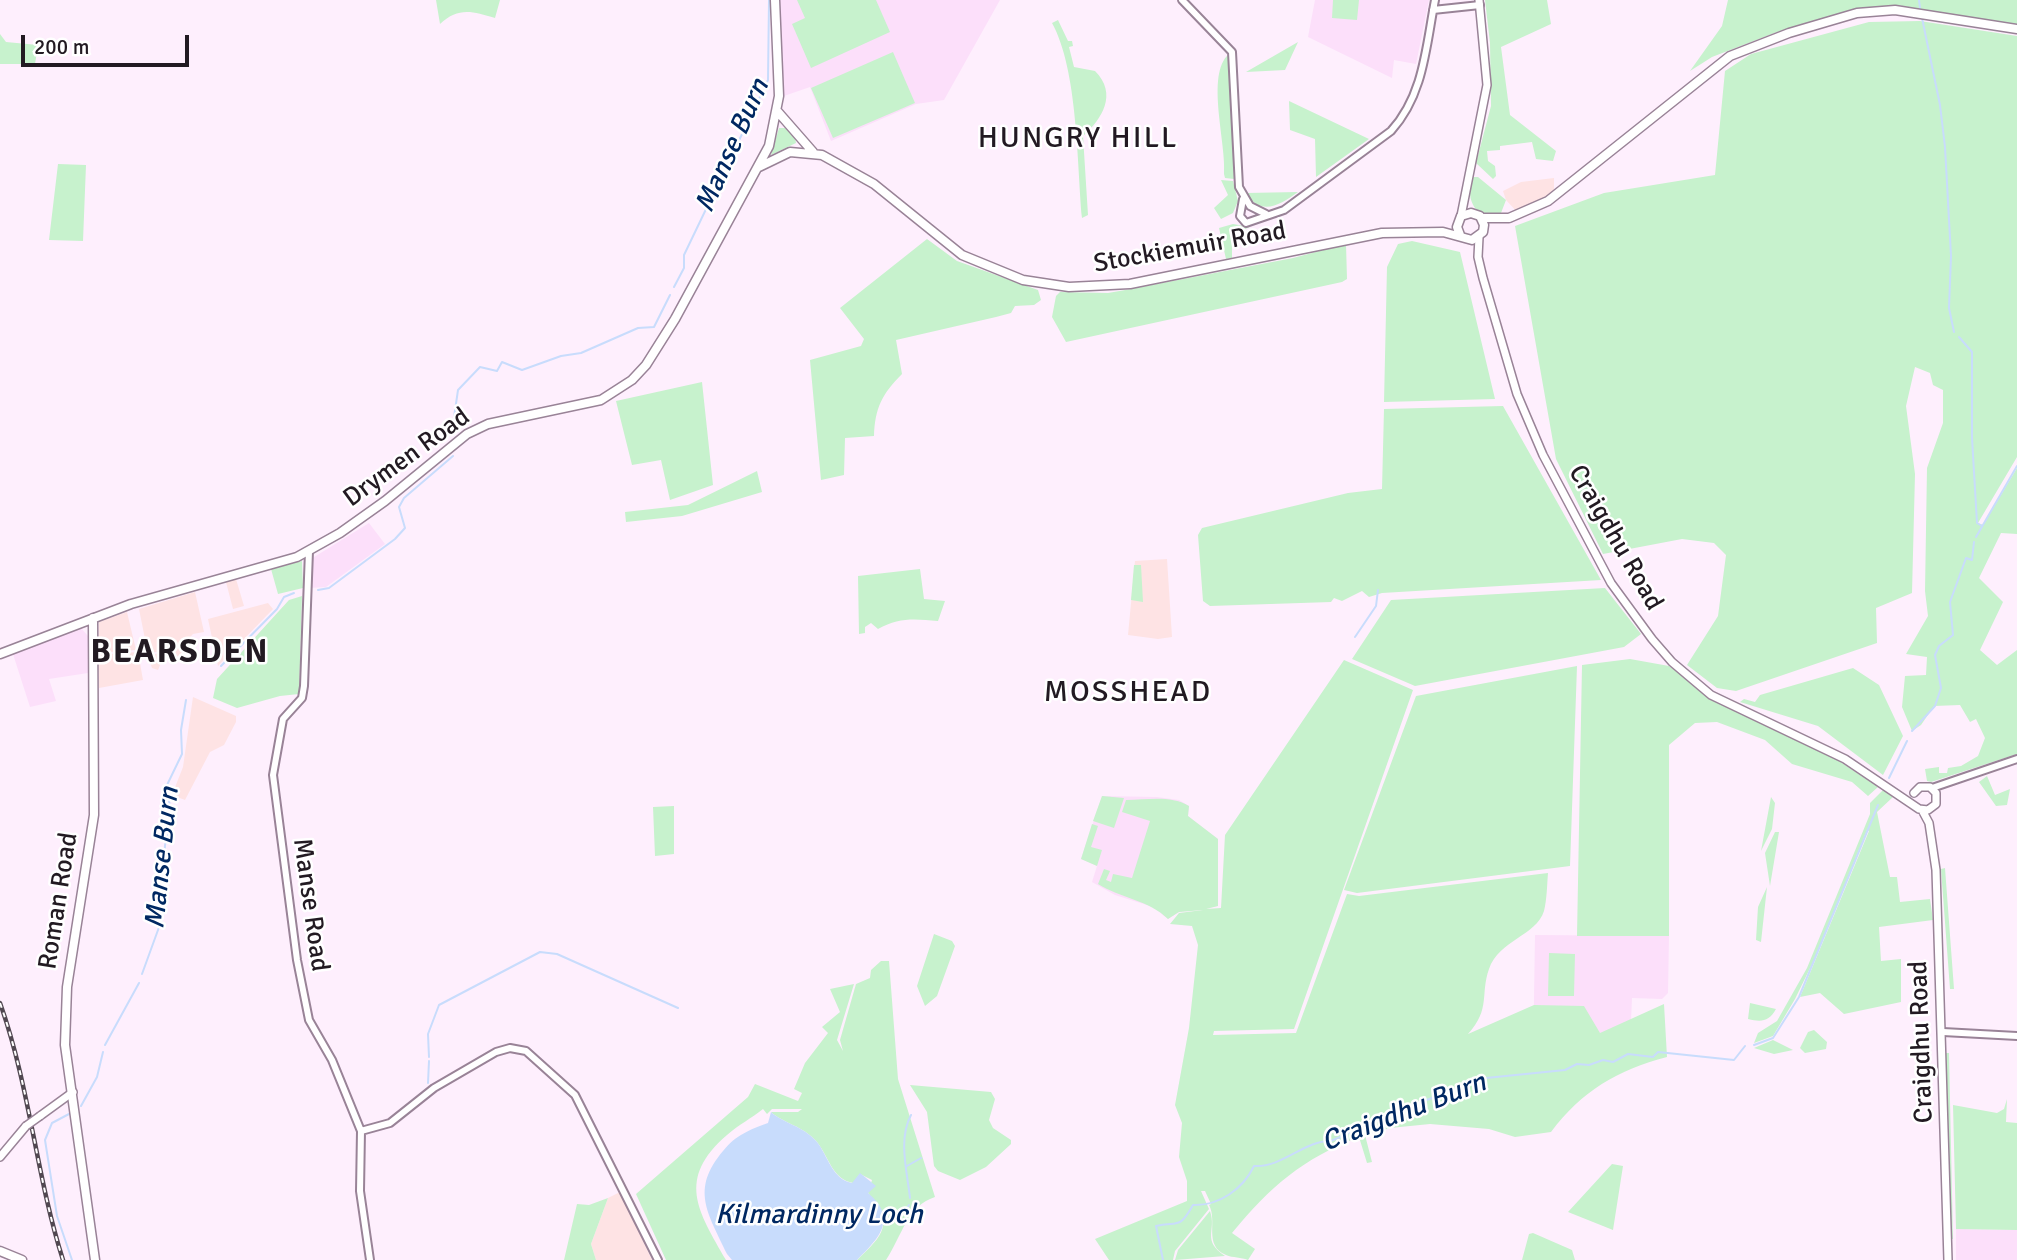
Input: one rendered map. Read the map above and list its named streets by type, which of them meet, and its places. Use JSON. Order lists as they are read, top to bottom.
{
  "streets": {
    "main road": [
      "Stockiemuir Road",
      "Drymen Road",
      "Craigdhu Road",
      "Roman Road"
    ],
    "street": ["Manse Road"]
  },
  "crossings": [
    ["Stockiemuir Road", "Craigdhu Road"],
    ["Drymen Road", "Roman Road"],
    ["Drymen Road", "Manse Road"]
  ],
  "districts": ["HUNGRY HILL", "BEARSDEN", "MOSSHEAD"],
  "water": ["Manse Burn", "Craigdhu Burn", "Kilmardinny Loch"],
  "scale_bar": "200 m"
}
